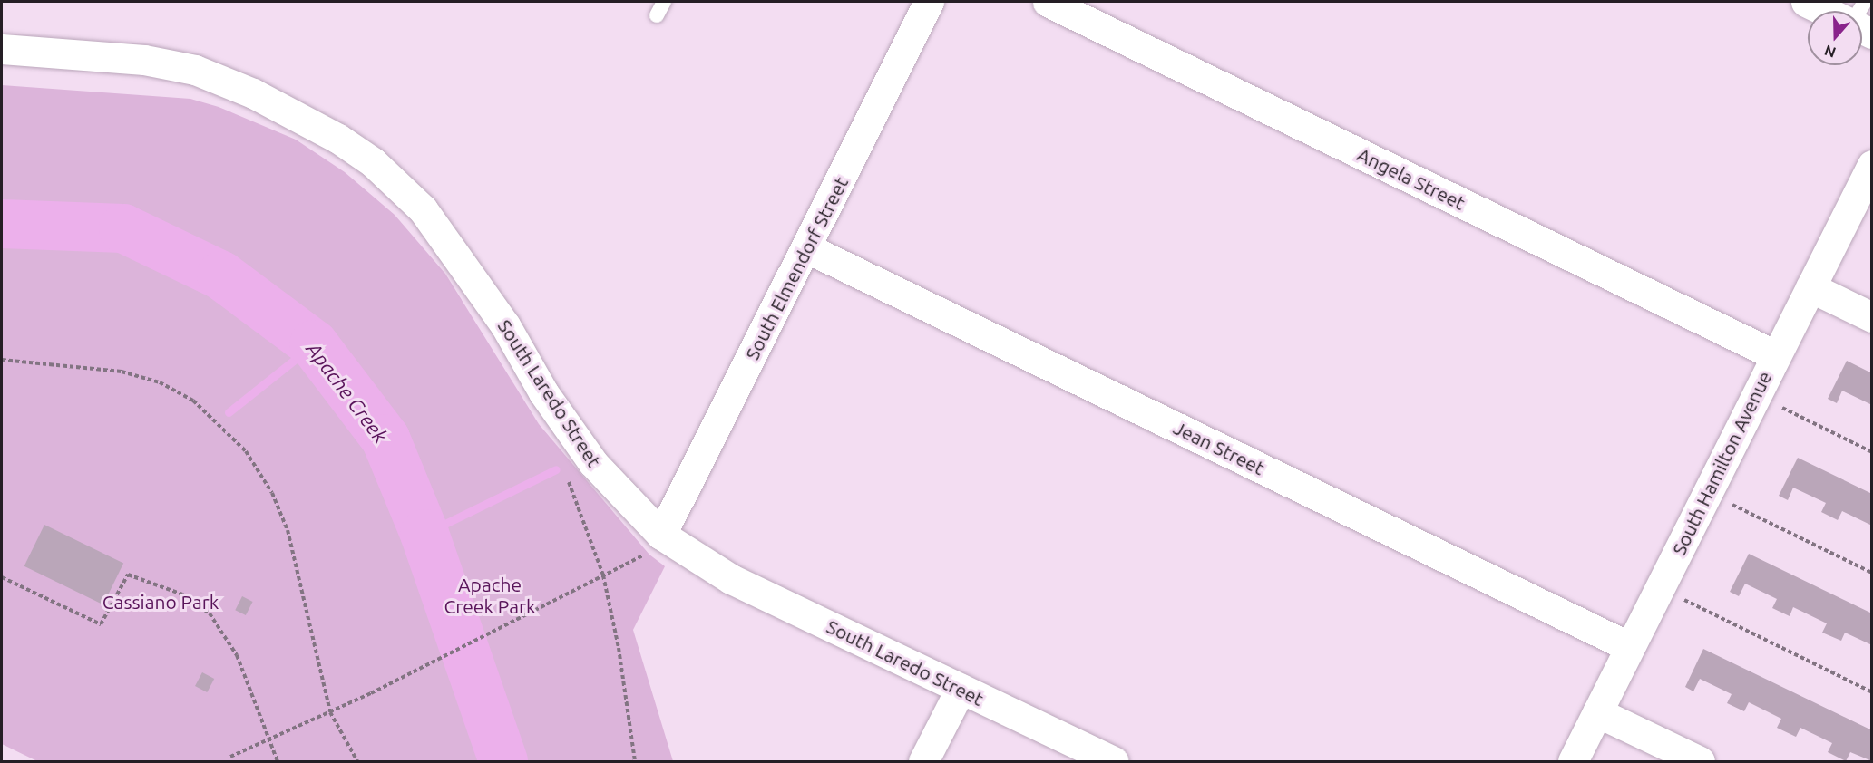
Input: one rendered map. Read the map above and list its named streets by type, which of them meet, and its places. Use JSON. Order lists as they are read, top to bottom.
{
  "streets": {
    "street": [
      "Angela Street",
      "South Elmendorf Street",
      "South Laredo Street",
      "Jean Street",
      "South Hamilton Avenue"
    ]
  },
  "crossings": [
    ["Angela Street", "South Hamilton Avenue"],
    ["South Elmendorf Street", "South Laredo Street"],
    ["South Elmendorf Street", "Jean Street"],
    ["Jean Street", "South Hamilton Avenue"]
  ],
  "water": ["Apache Creek"],
  "parks": ["Apache Creek Park", "Cassiano Park"],
  "north": "bottom"
}
